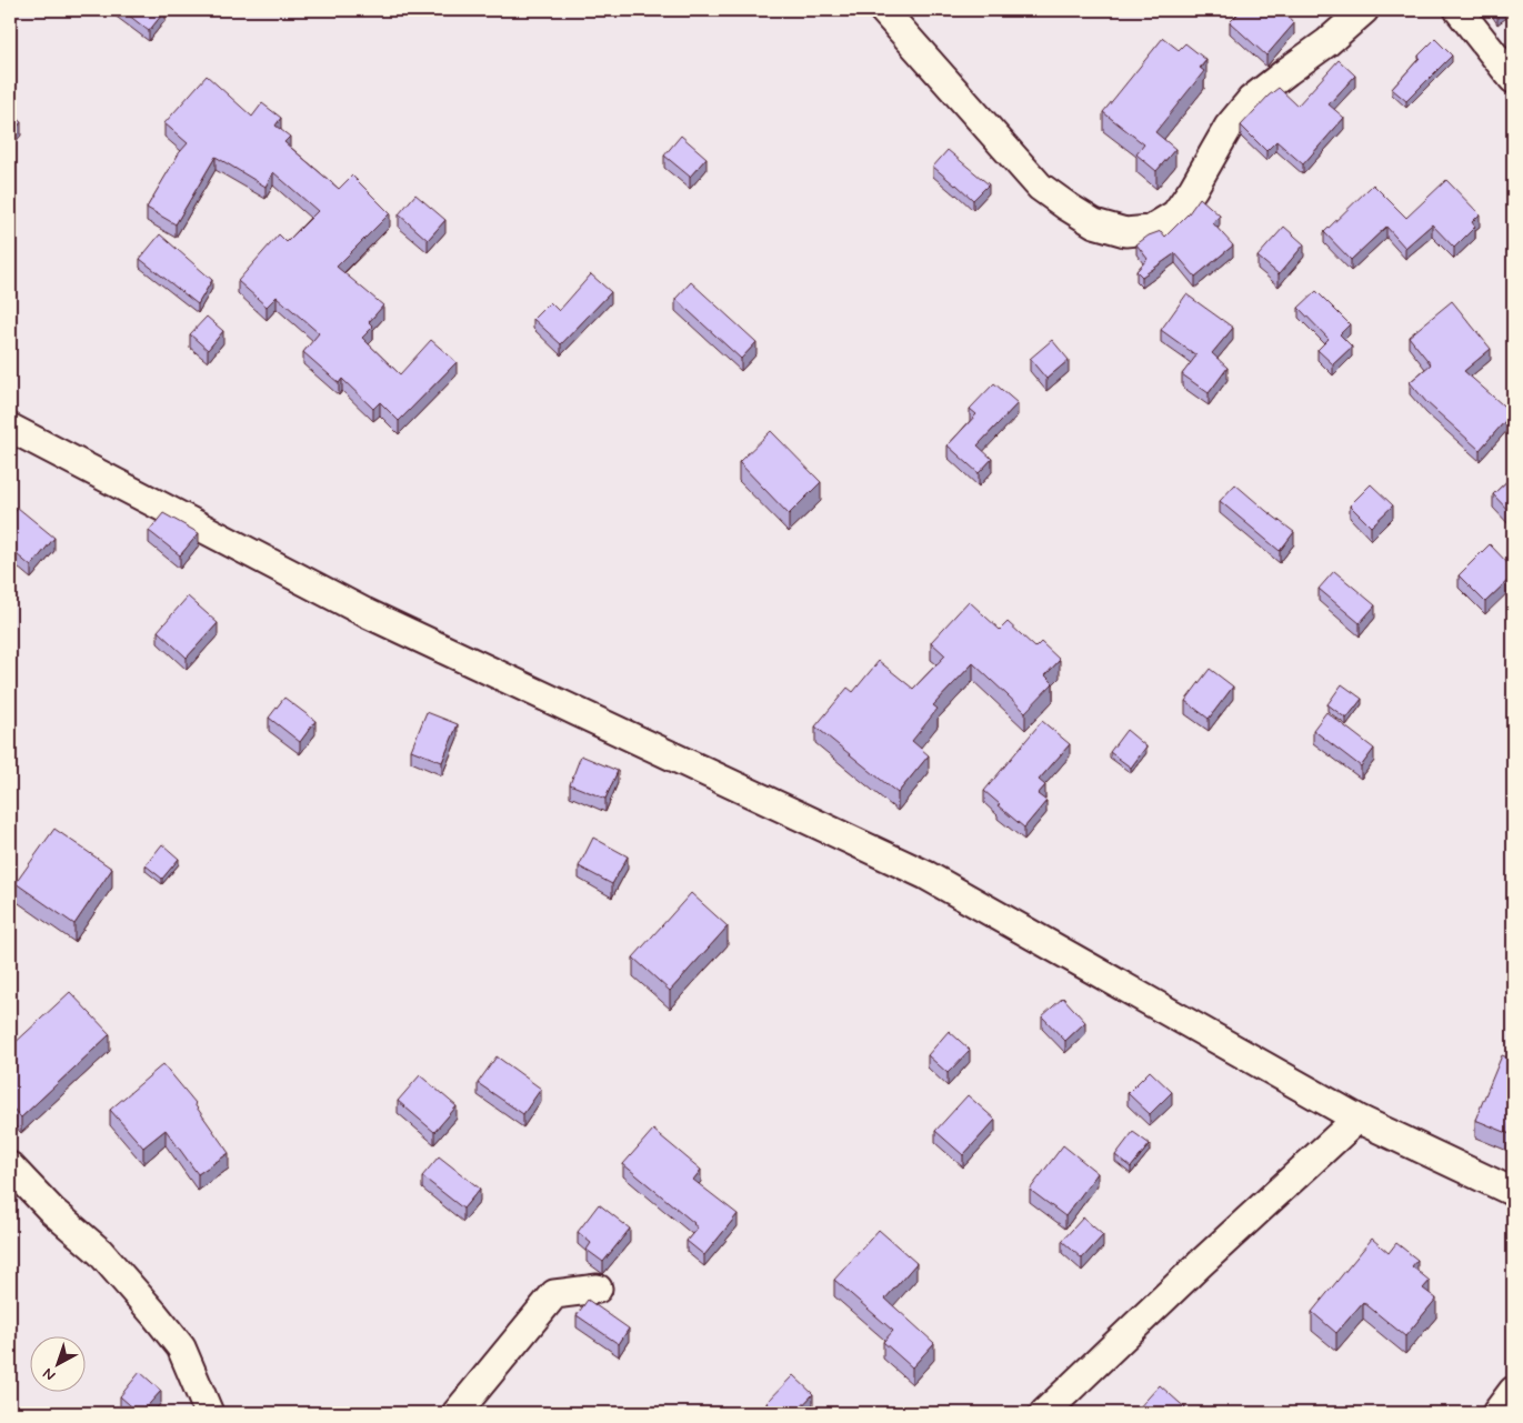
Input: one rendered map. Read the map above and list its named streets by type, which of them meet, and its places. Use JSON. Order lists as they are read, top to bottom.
{
  "north": "bottom left"
}
